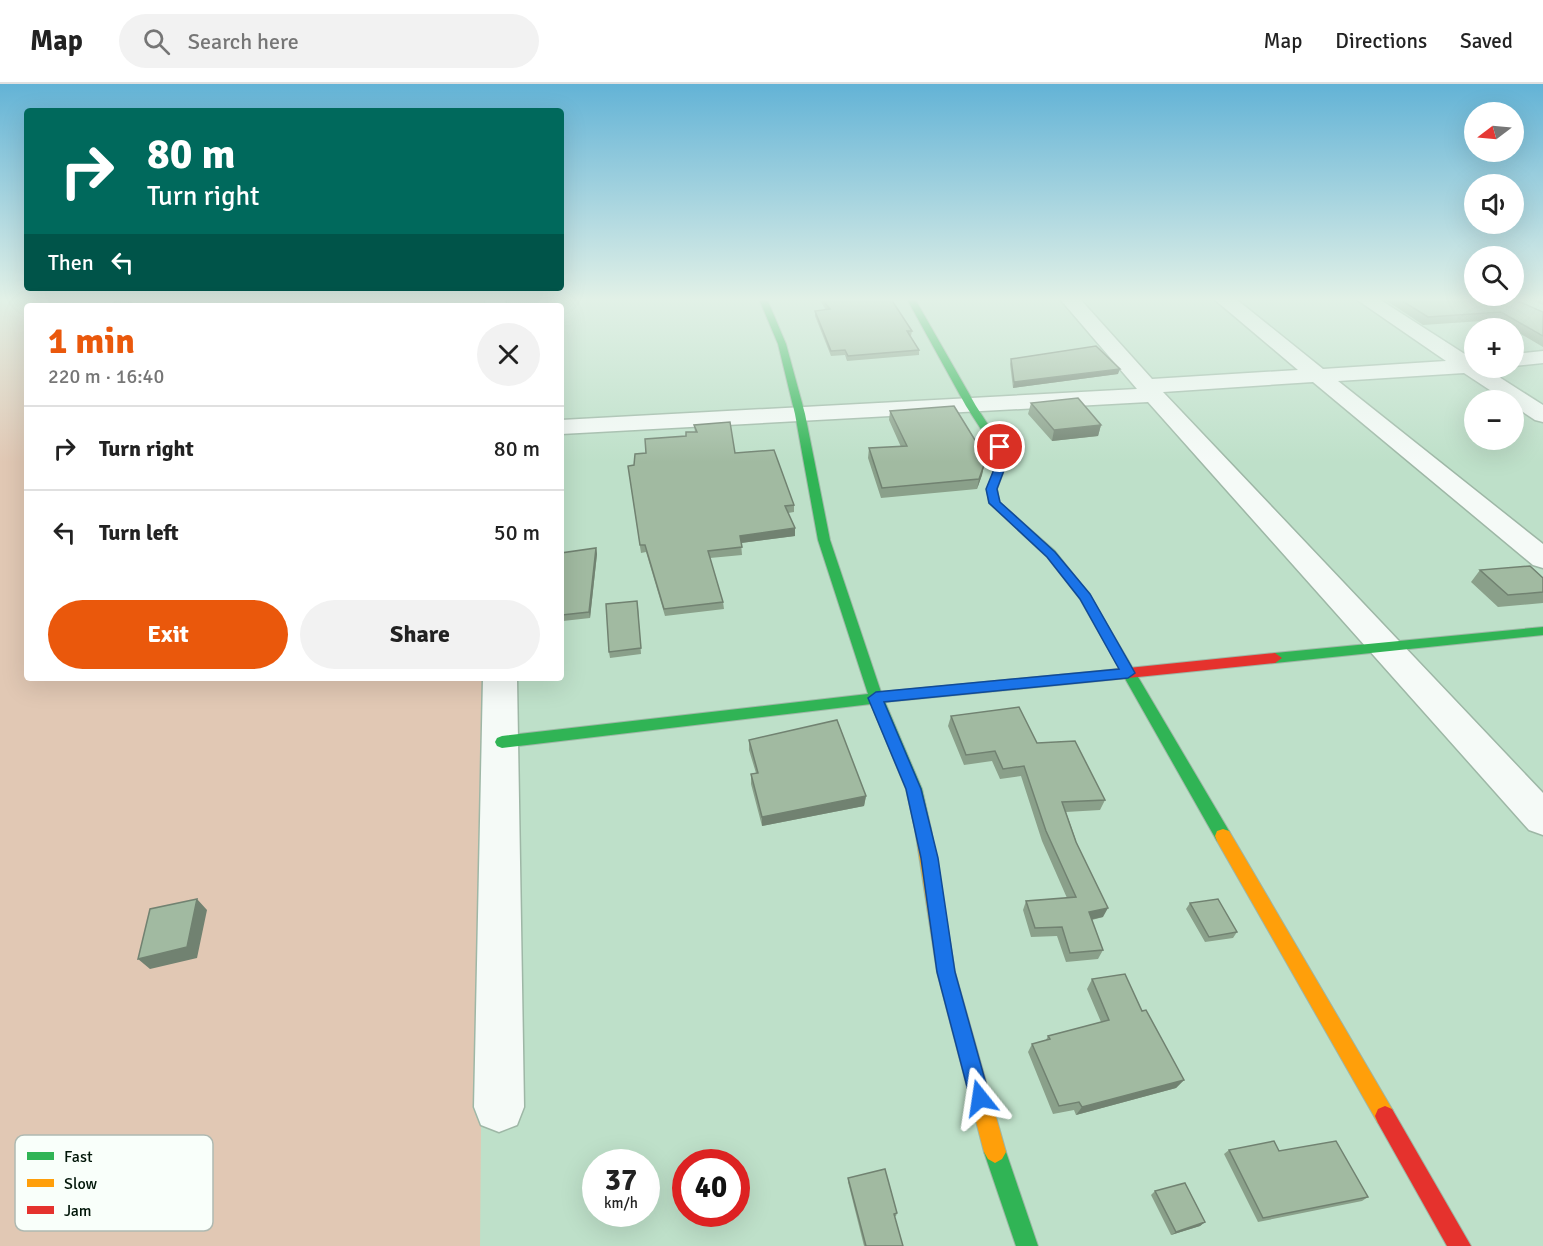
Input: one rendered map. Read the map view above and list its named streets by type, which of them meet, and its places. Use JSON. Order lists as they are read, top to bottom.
{
  "legend": ["Fast", "Slow", "Jam"],
  "north": "left",
  "page": {
    "header": "Map",
    "search": "Search here",
    "nav": ["Map", "Directions", "Saved"],
    "map_buttons": ["+", "−"],
    "turn": ["80 m", "Turn right"],
    "then": "Then",
    "heading": ["1 min", "220 m · 16:40"],
    "list": [
      {
        "name": "Turn right",
        "value": "80 m"
      },
      {
        "name": "Turn left",
        "value": "50 m"
      }
    ],
    "buttons": ["Exit", "Share"],
    "speed": "37 km/h",
    "limit": "40"
  }
}
